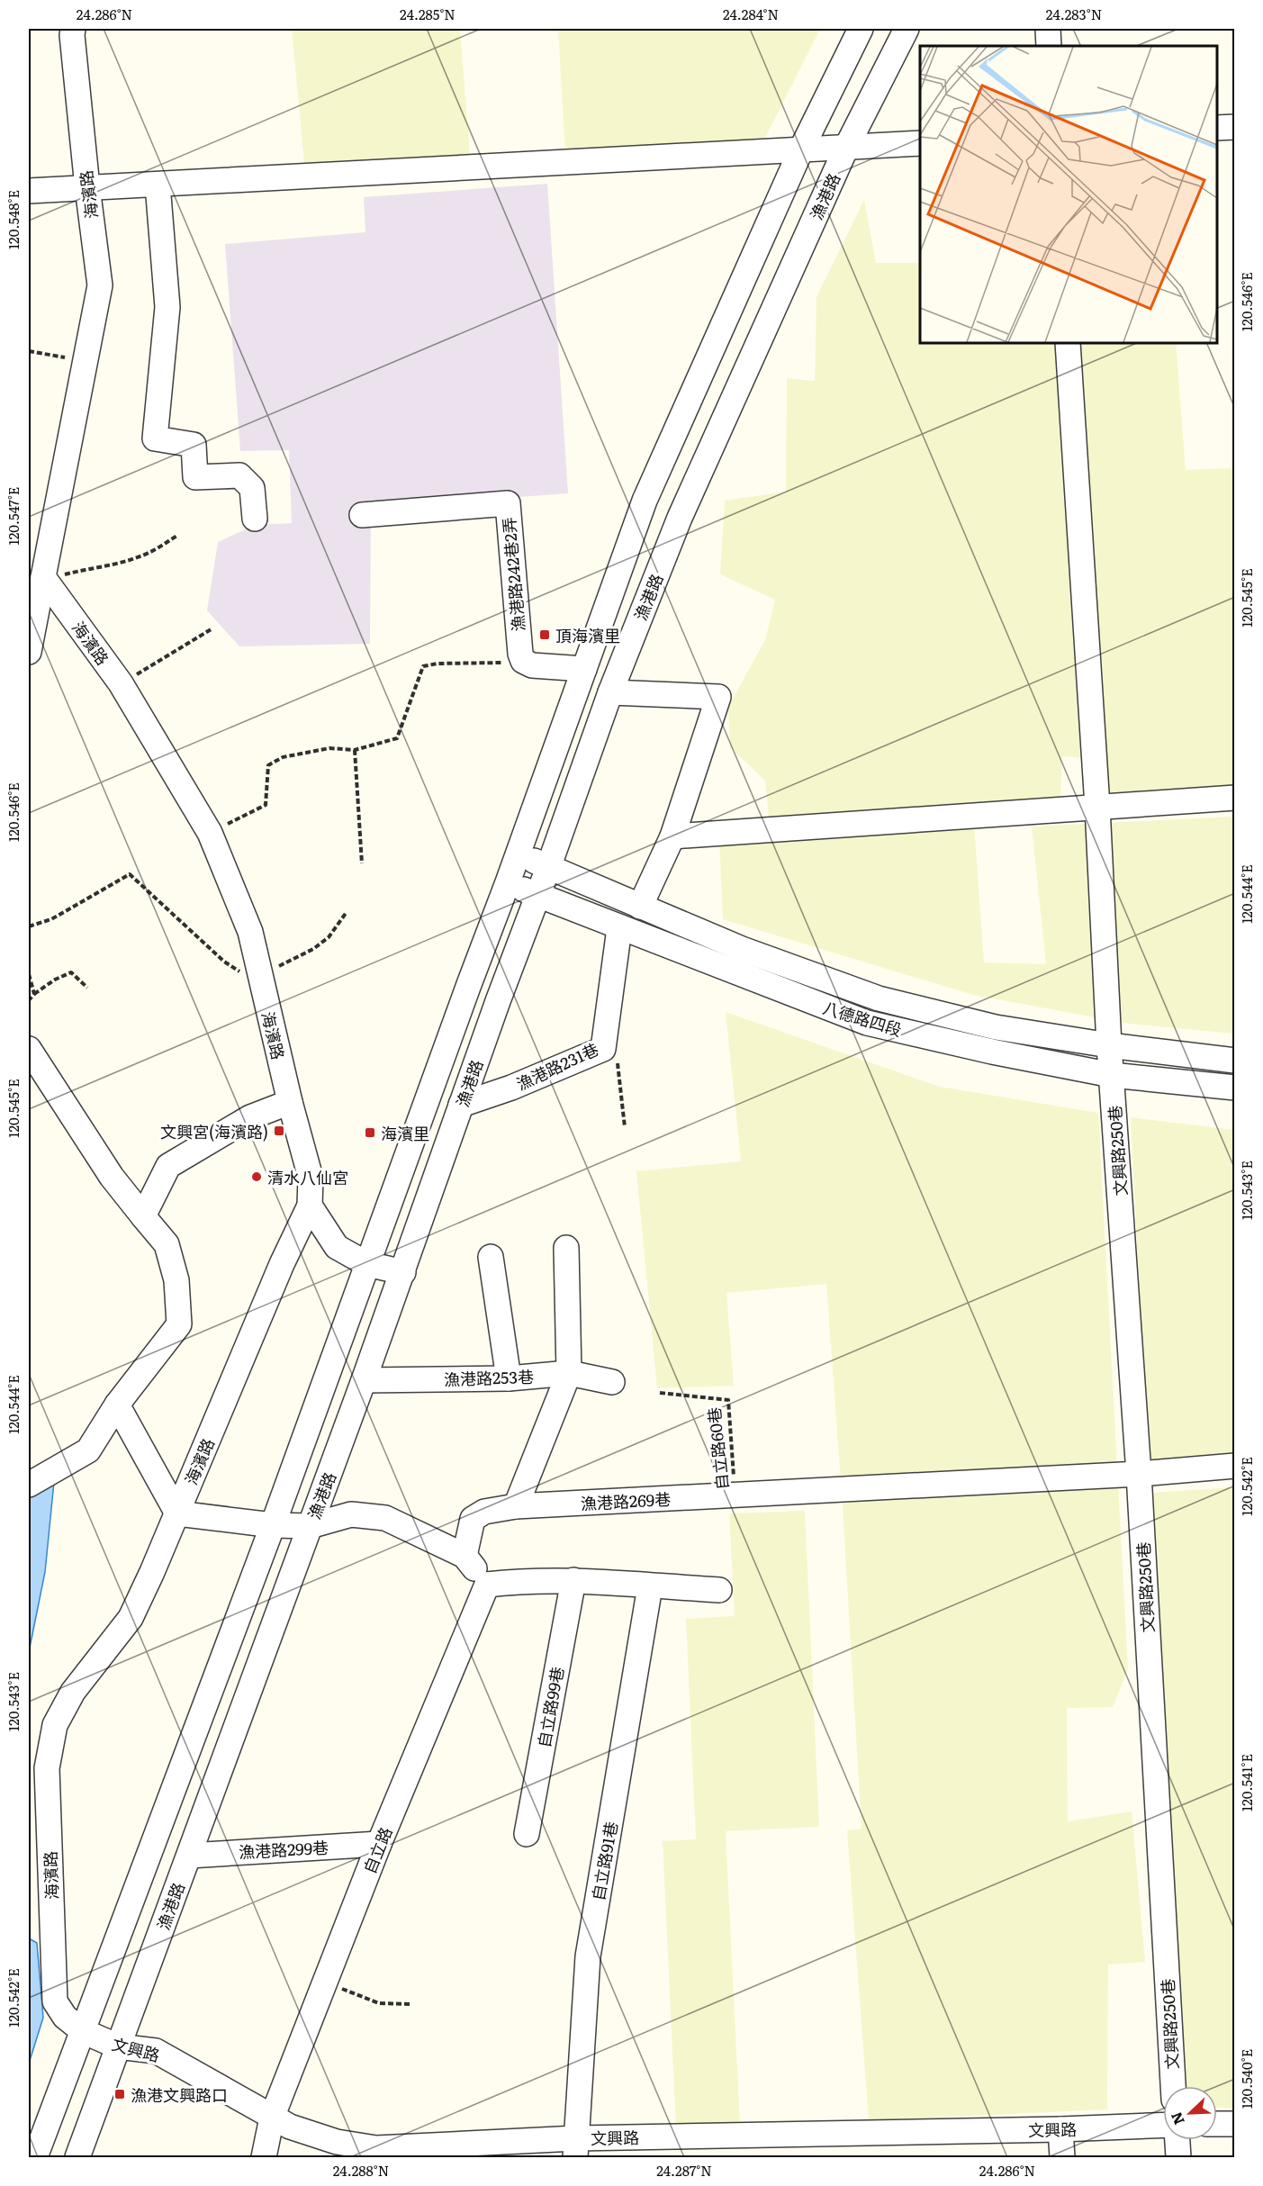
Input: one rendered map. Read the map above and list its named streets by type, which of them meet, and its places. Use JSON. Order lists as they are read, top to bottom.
{
  "streets": {
    "street": [
      "海濱路",
      "漁港路",
      "漁港路242巷2弄",
      "八德路四段",
      "漁港路231巷",
      "文興路250巷",
      "漁港路253巷",
      "漁港路269巷",
      "自立路99巷",
      "漁港路299巷",
      "自立路",
      "自立路91巷",
      "文興路"
    ],
    "path": ["自立路60巷"]
  },
  "crossings": [
    ["海濱路", "漁港路"],
    ["海濱路", "文興路"],
    ["漁港路", "八德路四段"],
    ["漁港路", "漁港路231巷"],
    ["漁港路", "漁港路253巷"],
    ["漁港路", "漁港路299巷"],
    ["漁港路", "文興路"],
    ["八德路四段", "漁港路231巷"],
    ["八德路四段", "文興路250巷"],
    ["文興路250巷", "漁港路269巷"],
    ["自立路60巷", "漁港路269巷"],
    ["漁港路299巷", "自立路"],
    ["自立路", "文興路"],
    ["自立路91巷", "文興路"]
  ],
  "places": {
    "transit": [
      "頂海濱里",
      "文興宮(海濱路)",
      "海濱里",
      "漁港文興路口"
    ],
    "other": ["清水八仙宮"]
  },
  "north": "bottom left",
  "coordinates": [
    "24.286°N",
    "24.285°N",
    "24.284°N",
    "24.283°N",
    "120.548°E",
    "120.546°E",
    "120.547°E",
    "120.545°E",
    "120.544°E",
    "120.543°E",
    "120.542°E",
    "120.541°E",
    "120.540°E",
    "24.288°N",
    "24.287°N"
  ]
}
